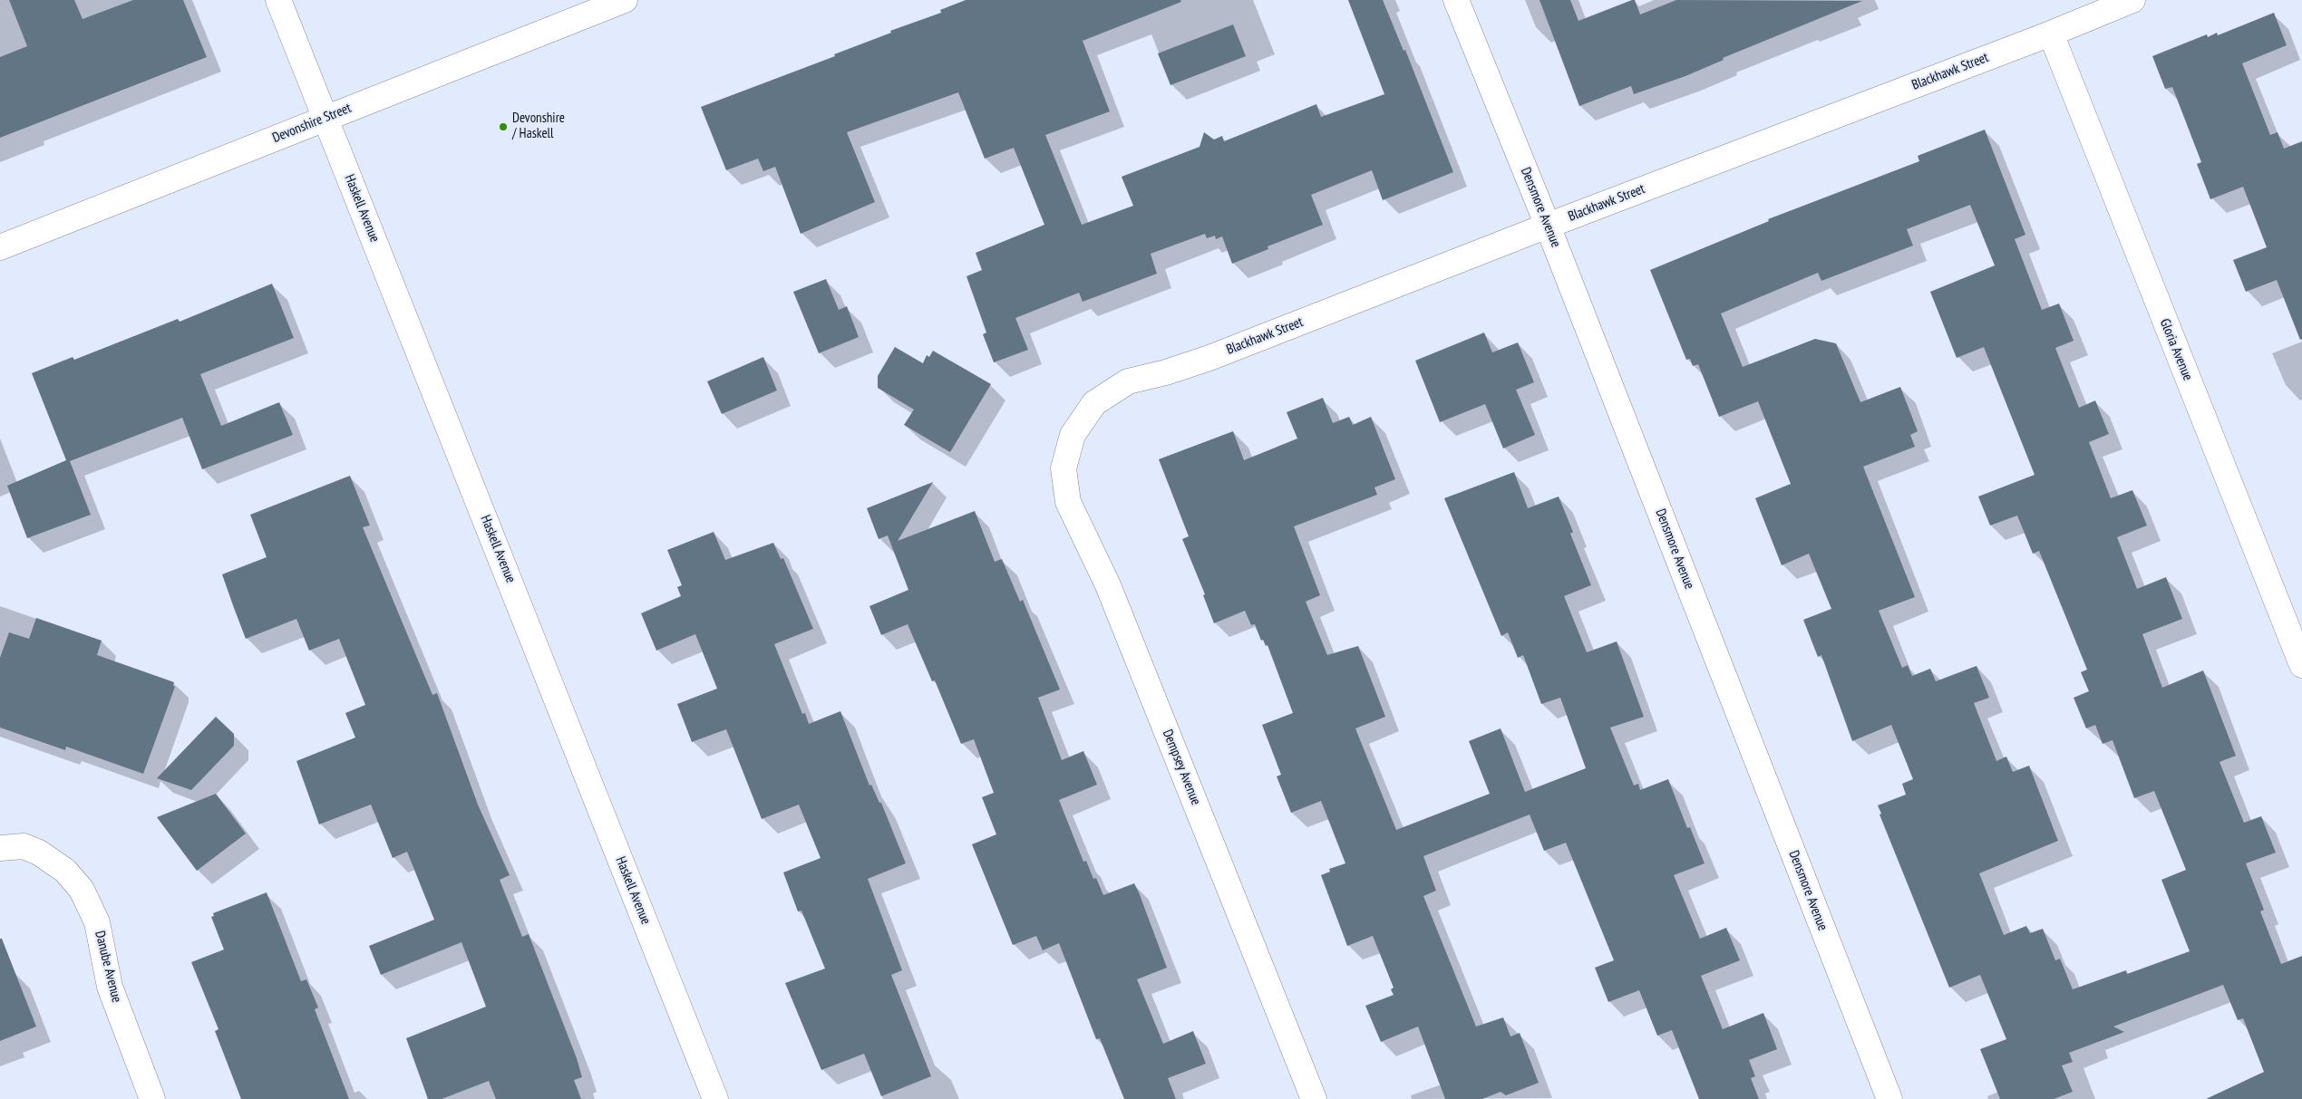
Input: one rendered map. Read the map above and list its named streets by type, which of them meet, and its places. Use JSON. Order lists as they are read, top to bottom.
{
  "streets": {
    "street": [
      "Blackhawk Street",
      "Devonshire Street",
      "Densmore Avenue",
      "Haskell Avenue",
      "Gloria Avenue",
      "Dempsey Avenue",
      "Danube Avenue"
    ]
  },
  "crossings": [
    ["Blackhawk Street", "Densmore Avenue"],
    ["Blackhawk Street", "Gloria Avenue"],
    ["Blackhawk Street", "Dempsey Avenue"],
    ["Devonshire Street", "Haskell Avenue"]
  ],
  "places": ["Devonshire / Haskell"]
}
